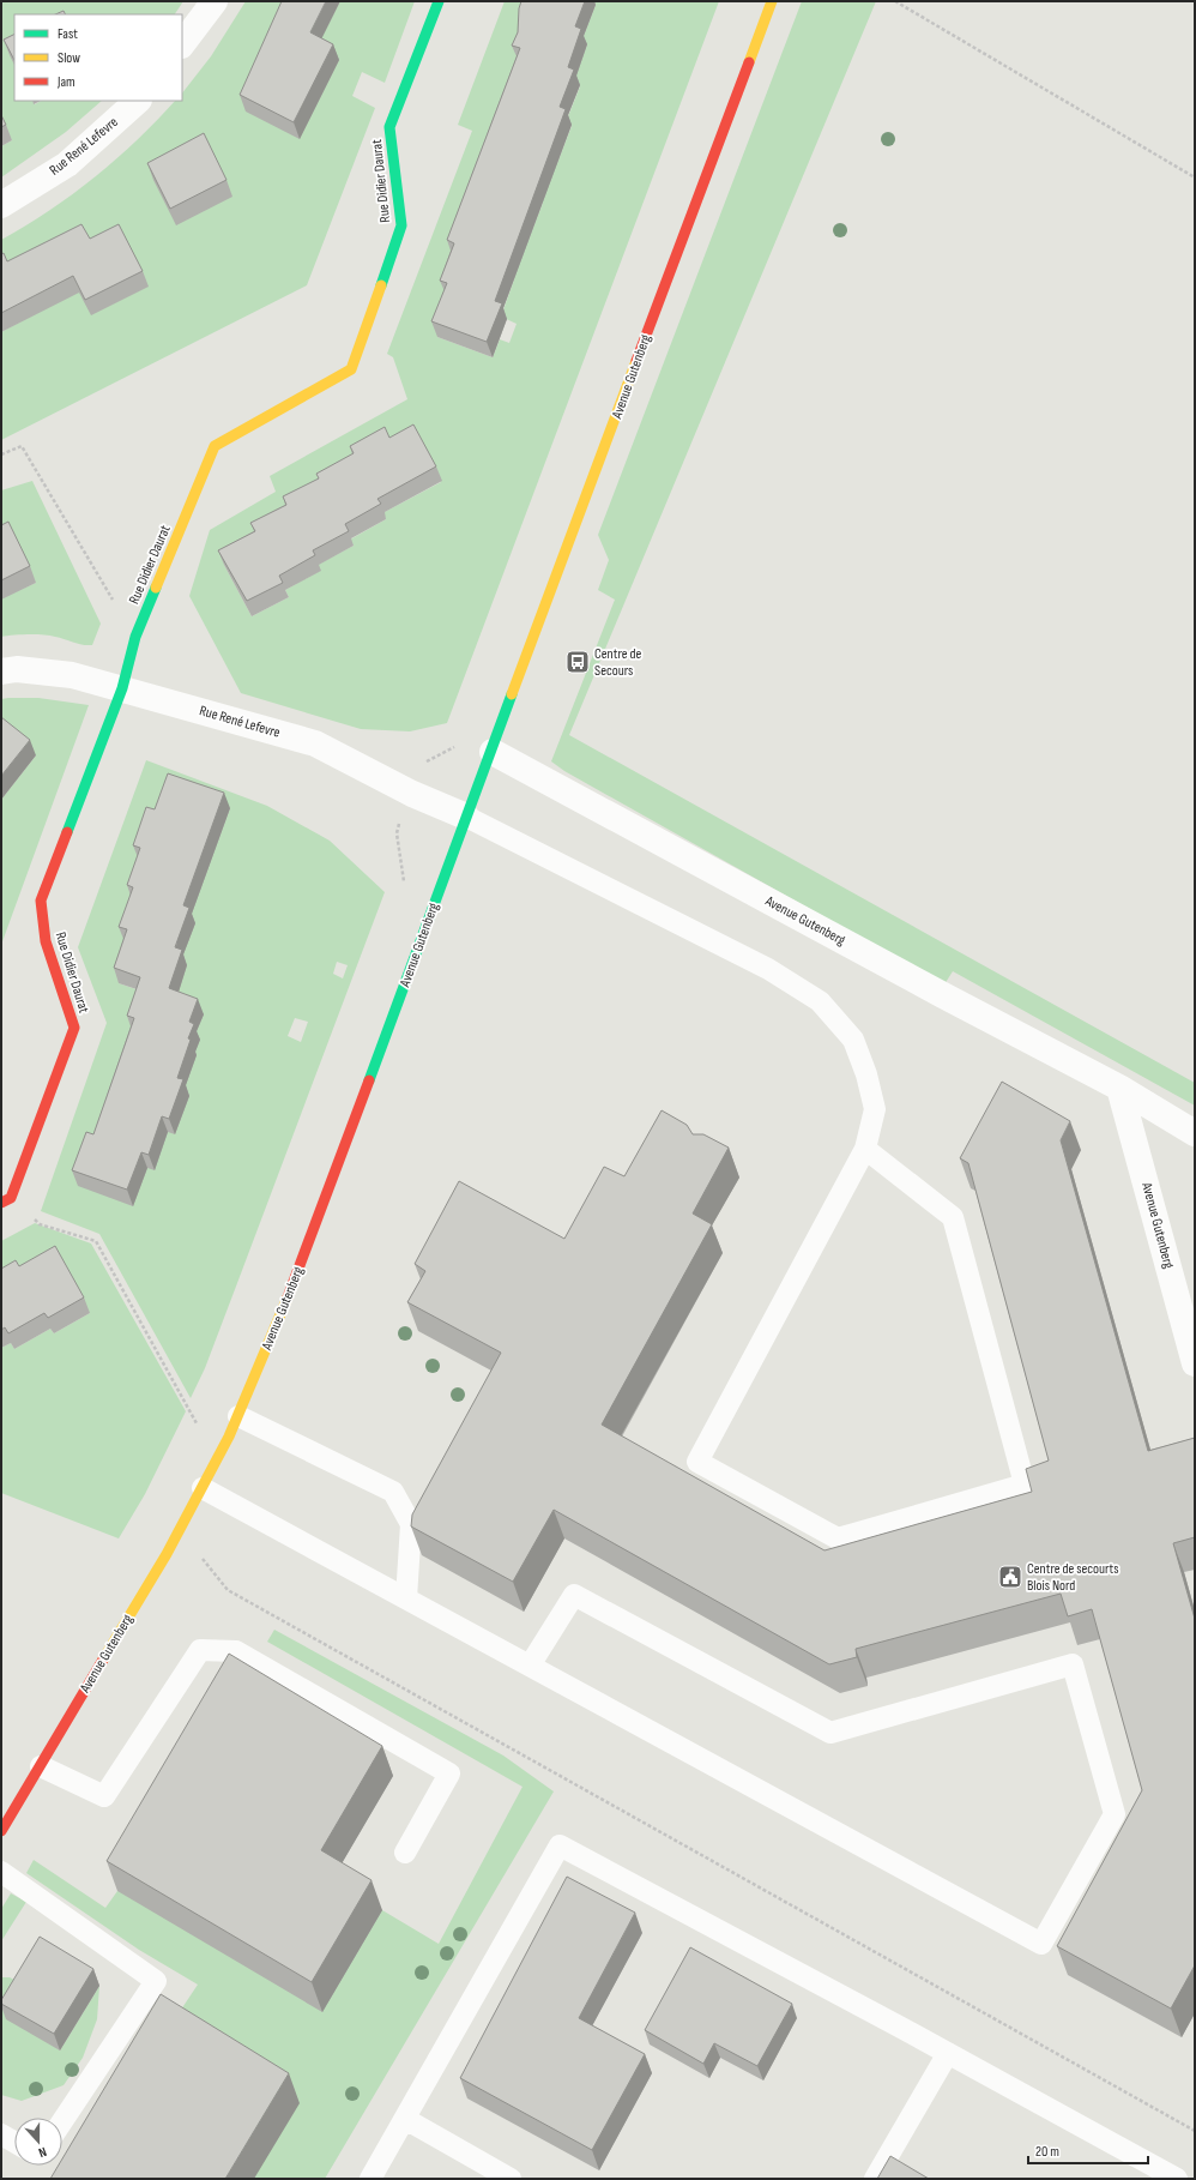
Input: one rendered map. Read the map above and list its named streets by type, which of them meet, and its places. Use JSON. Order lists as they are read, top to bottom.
{
  "streets": {
    "main road": ["Rue Didier Daurat", "Avenue Gutenberg"],
    "street": ["Rue René Lefevre"]
  },
  "crossings": [
    ["Rue René Lefevre", "Rue Didier Daurat"],
    ["Rue René Lefevre", "Avenue Gutenberg"]
  ],
  "places": {
    "bus stop": ["Centre de Secours"],
    "public building": ["Centre de secourts Blois Nord"]
  },
  "legend": ["Fast", "Slow", "Jam"],
  "scale_bar": "20 m",
  "north": "bottom"
}
